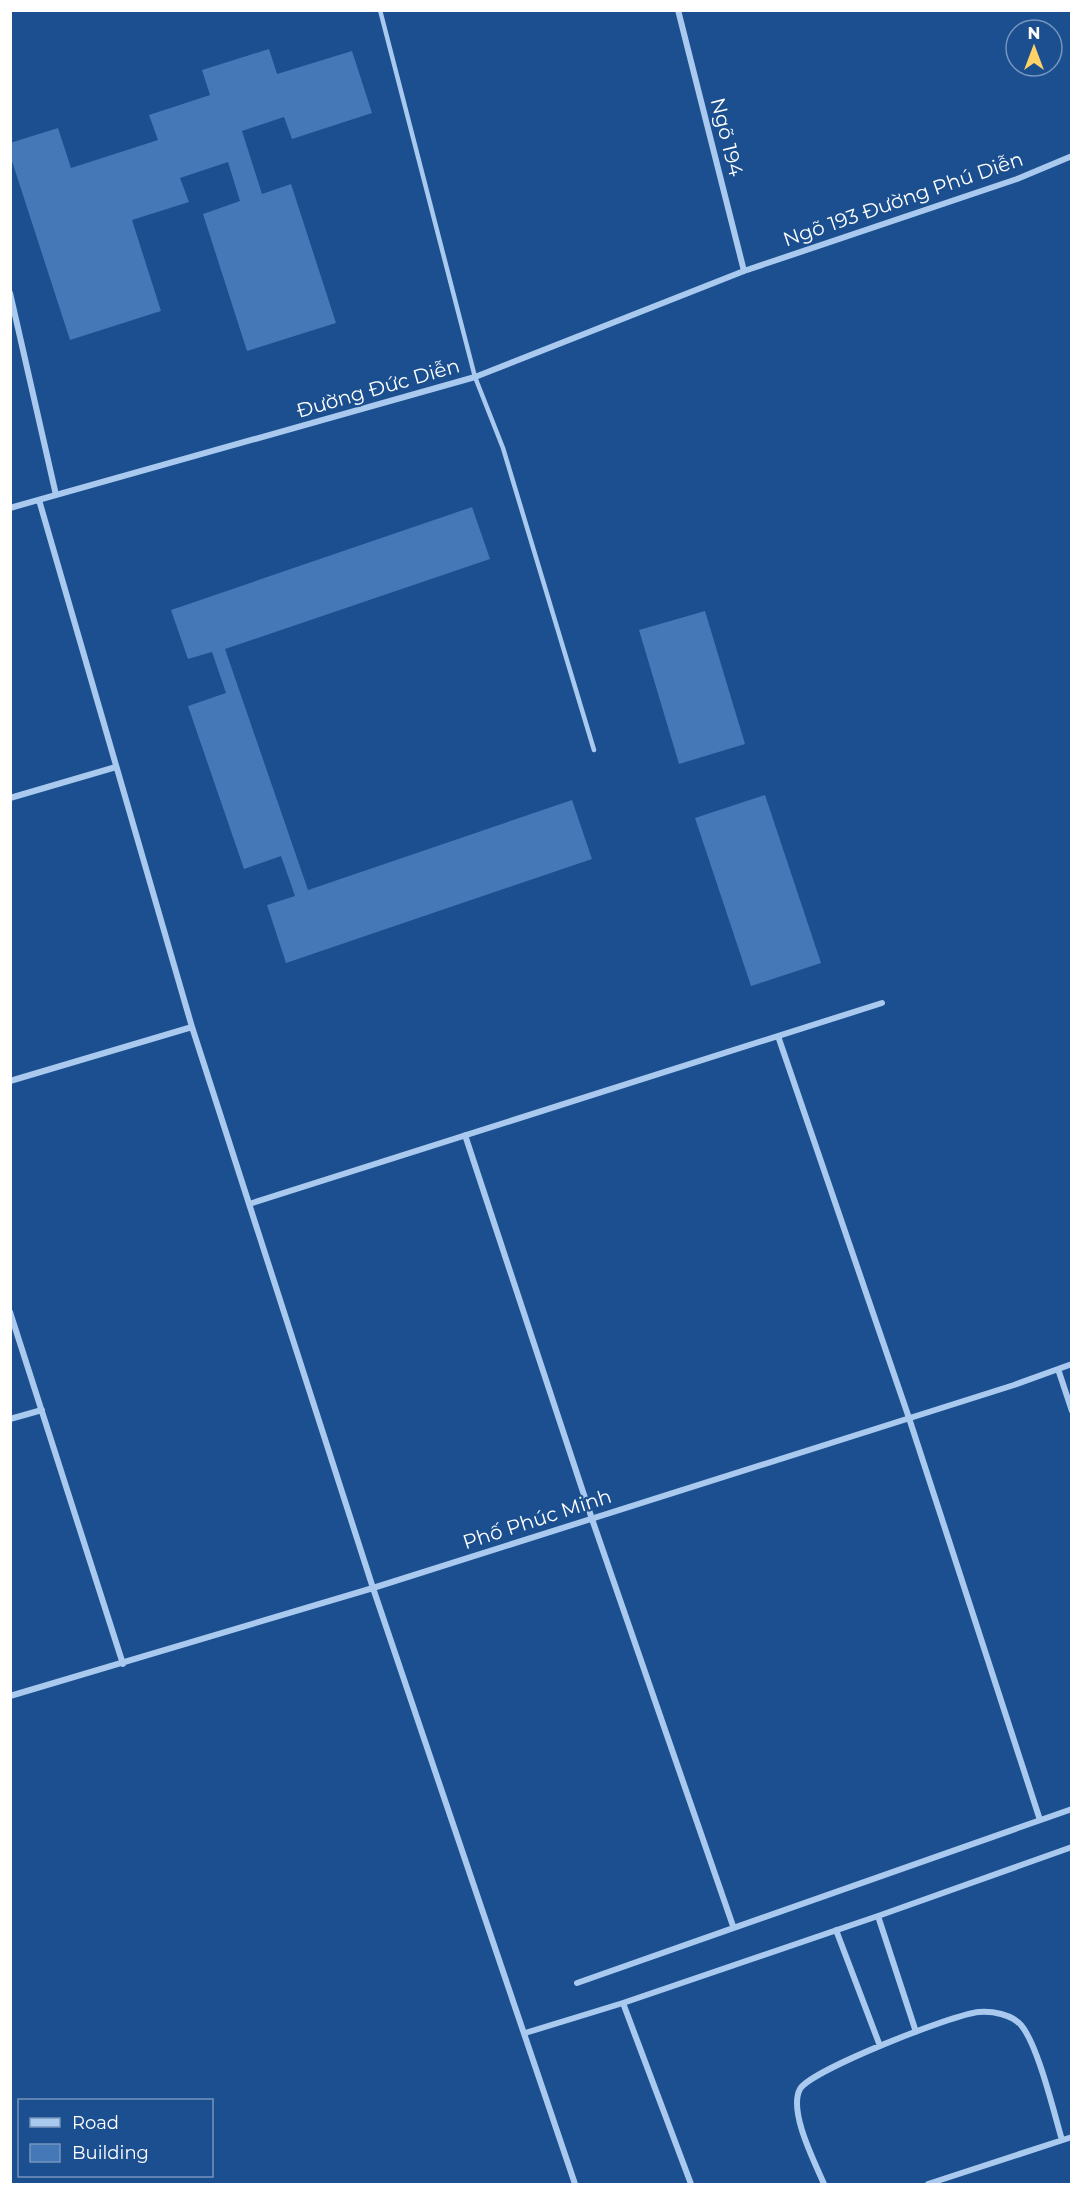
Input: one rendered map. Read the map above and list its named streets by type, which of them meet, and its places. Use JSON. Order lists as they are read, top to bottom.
{
  "streets": {
    "street": [
      "Ngõ 194",
      "Ngõ 193 Đường Phú Diễn",
      "Đường Đức Diễn",
      "Phố Phúc Minh"
    ]
  },
  "crossings": [
    ["Ngõ 194", "Ngõ 193 Đường Phú Diễn"],
    ["Ngõ 194", "Đường Đức Diễn"],
    ["Ngõ 193 Đường Phú Diễn", "Đường Đức Diễn"]
  ],
  "legend": ["Road", "Building"],
  "north": "top"
}
